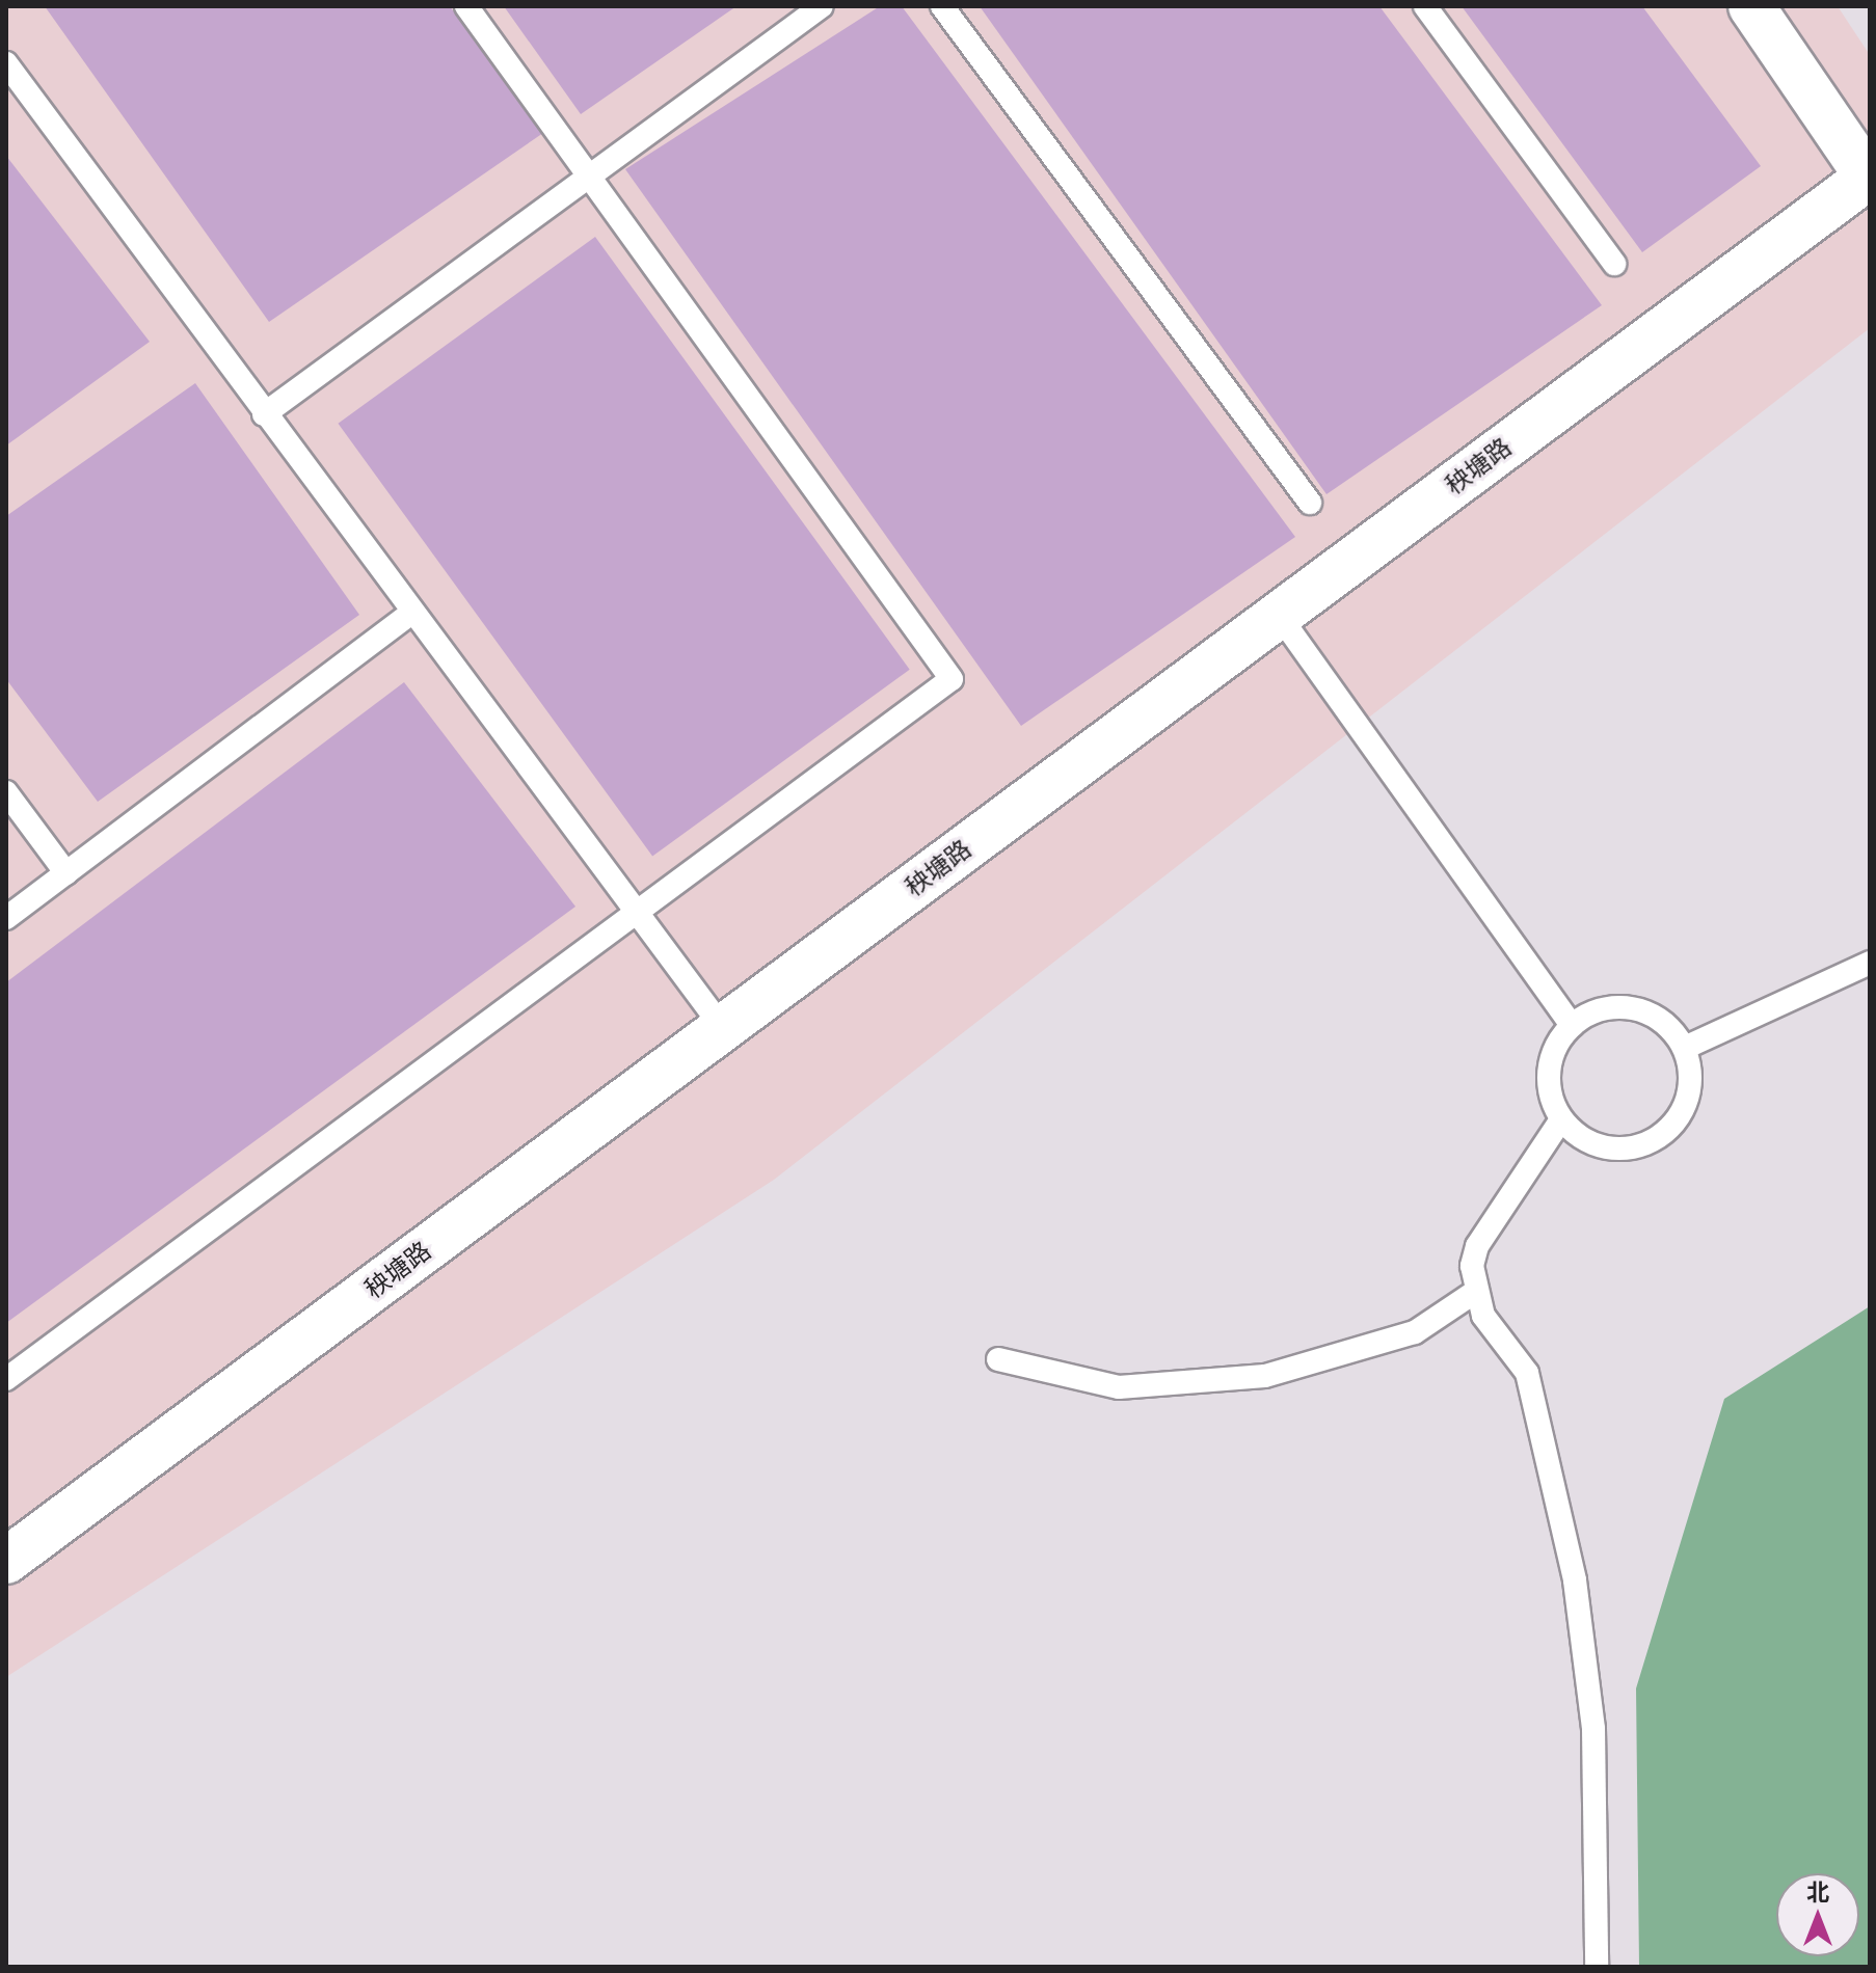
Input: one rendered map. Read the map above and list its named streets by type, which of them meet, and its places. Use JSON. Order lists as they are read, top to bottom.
{
  "streets": {
    "main road": ["秧塘路"]
  },
  "north": "top"
}
